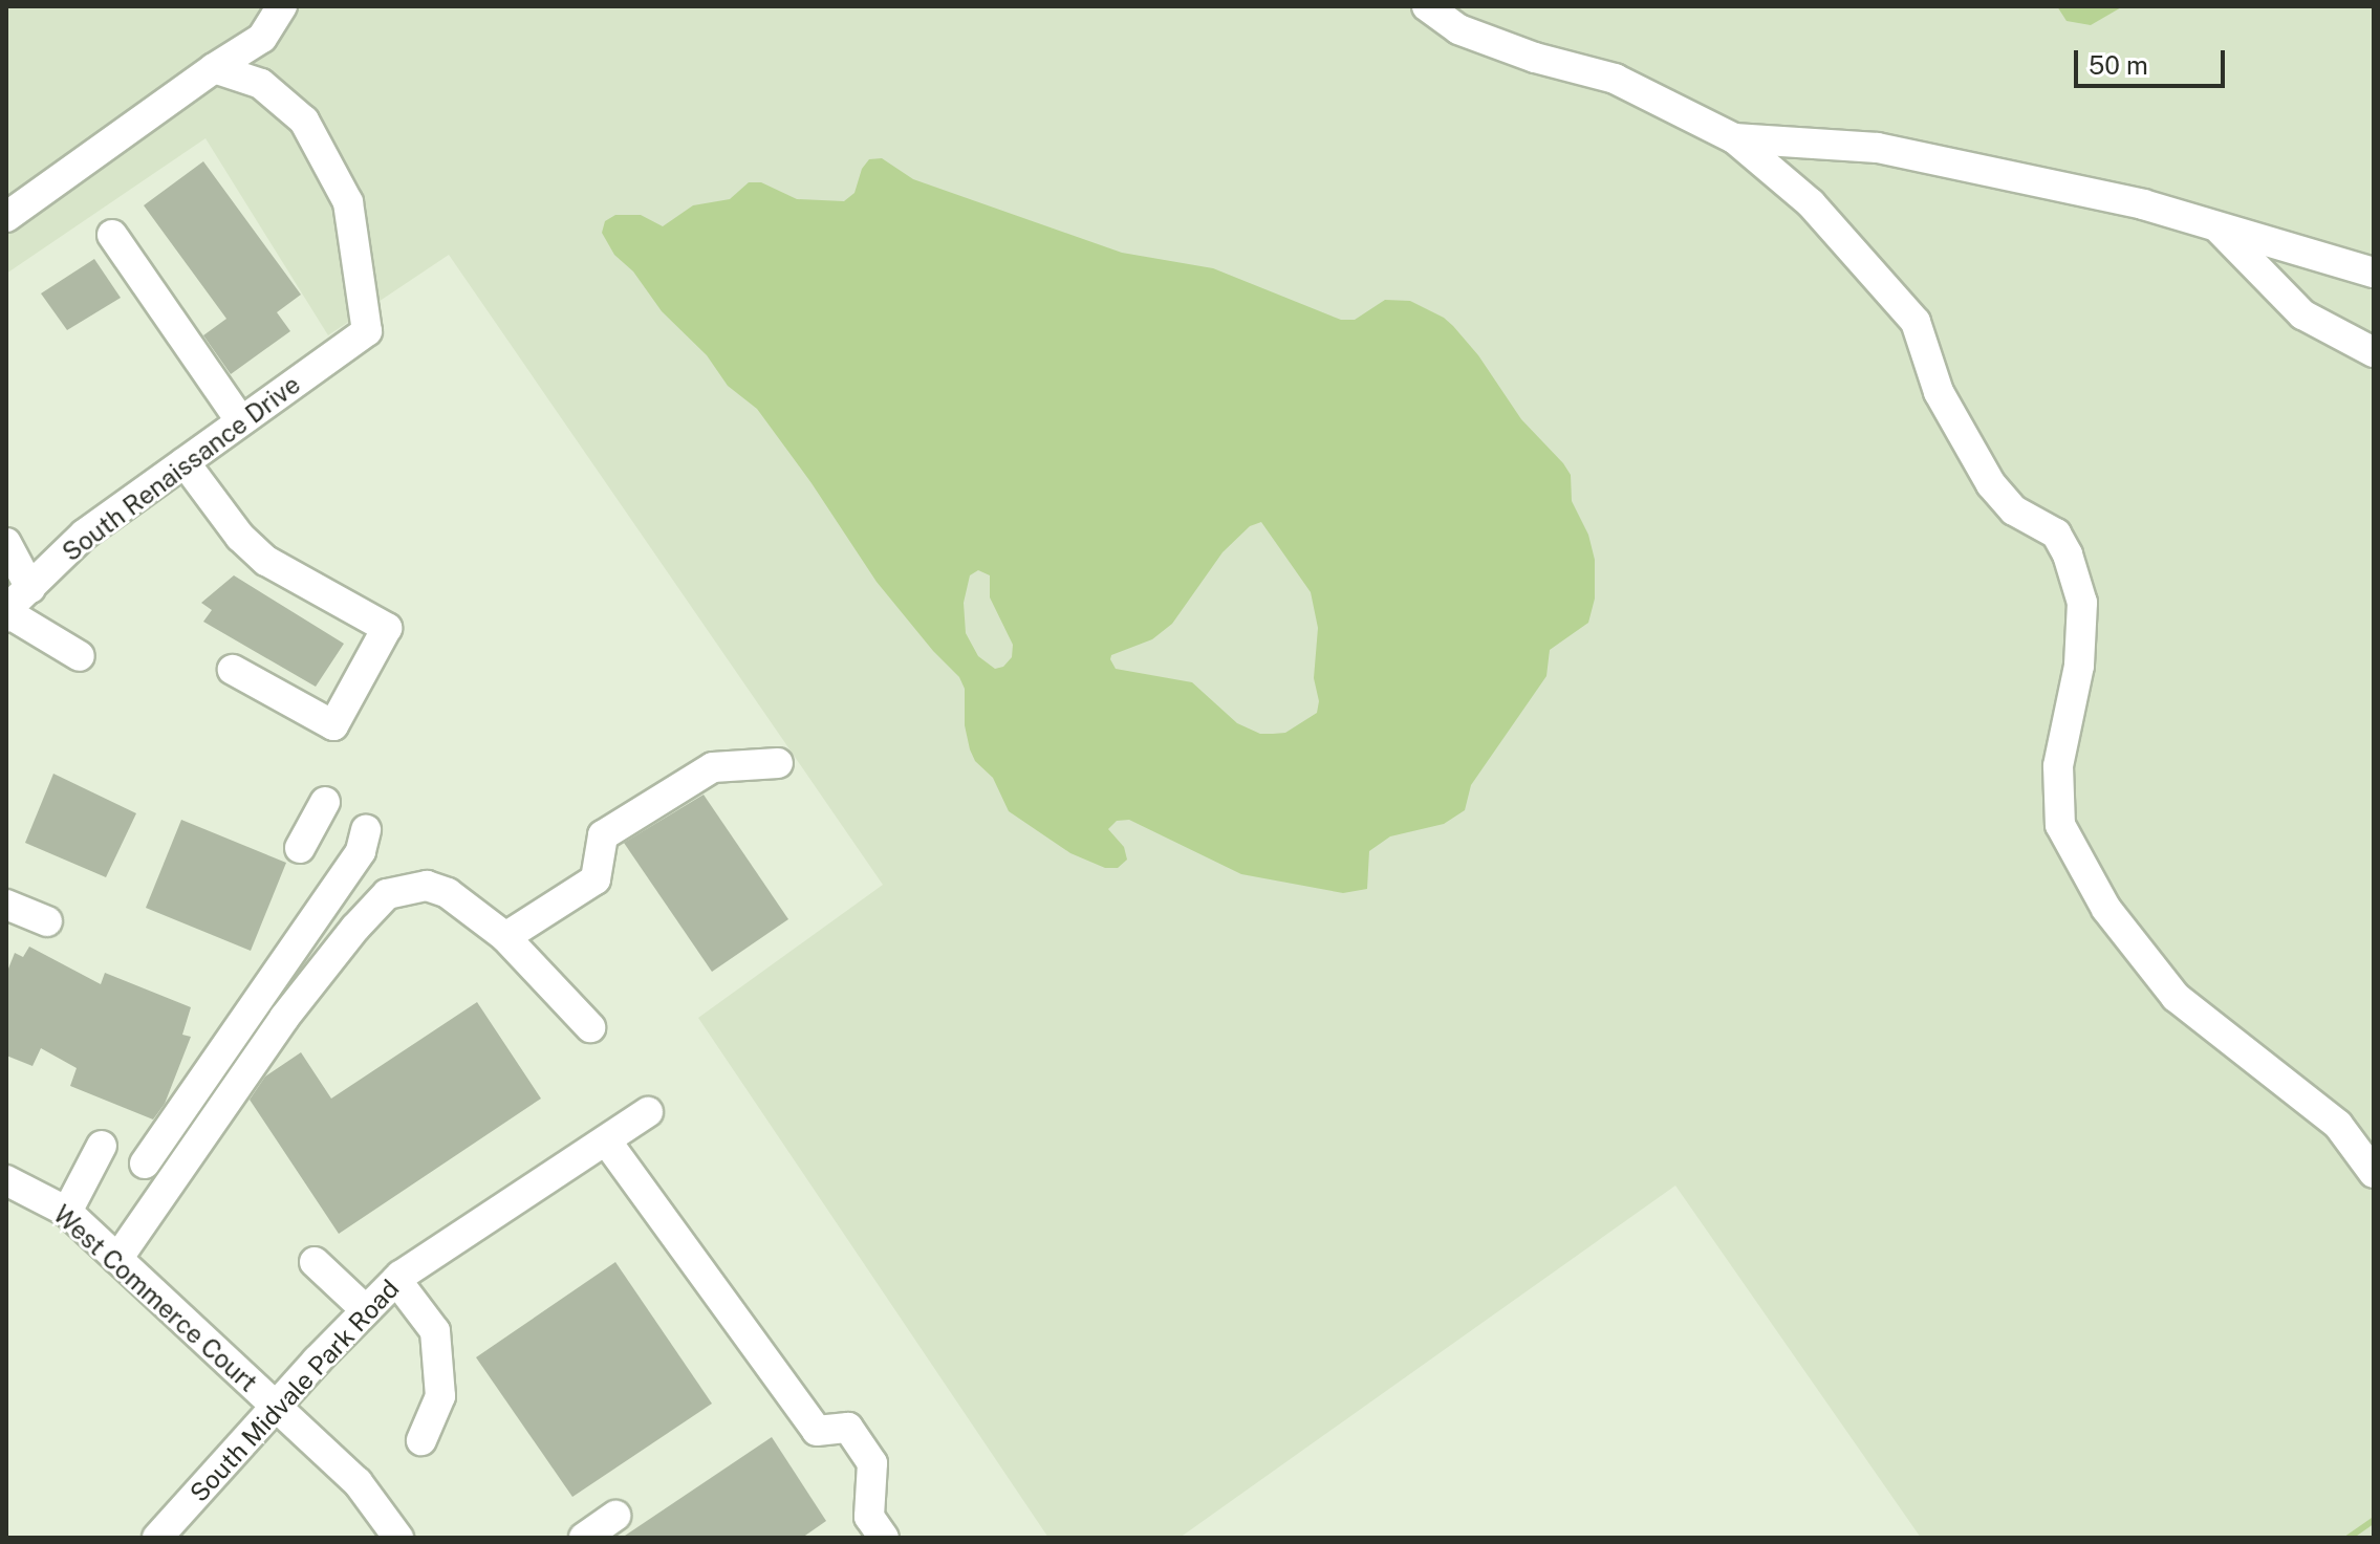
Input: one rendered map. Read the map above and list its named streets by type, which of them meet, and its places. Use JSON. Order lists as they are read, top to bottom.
{
  "streets": {
    "street": ["South Renaissance Drive", "West Commerce Court", "South Midvale Park Road"]
  },
  "crossings": [
    ["West Commerce Court", "South Midvale Park Road"]
  ],
  "scale_bar": "50 m"
}
